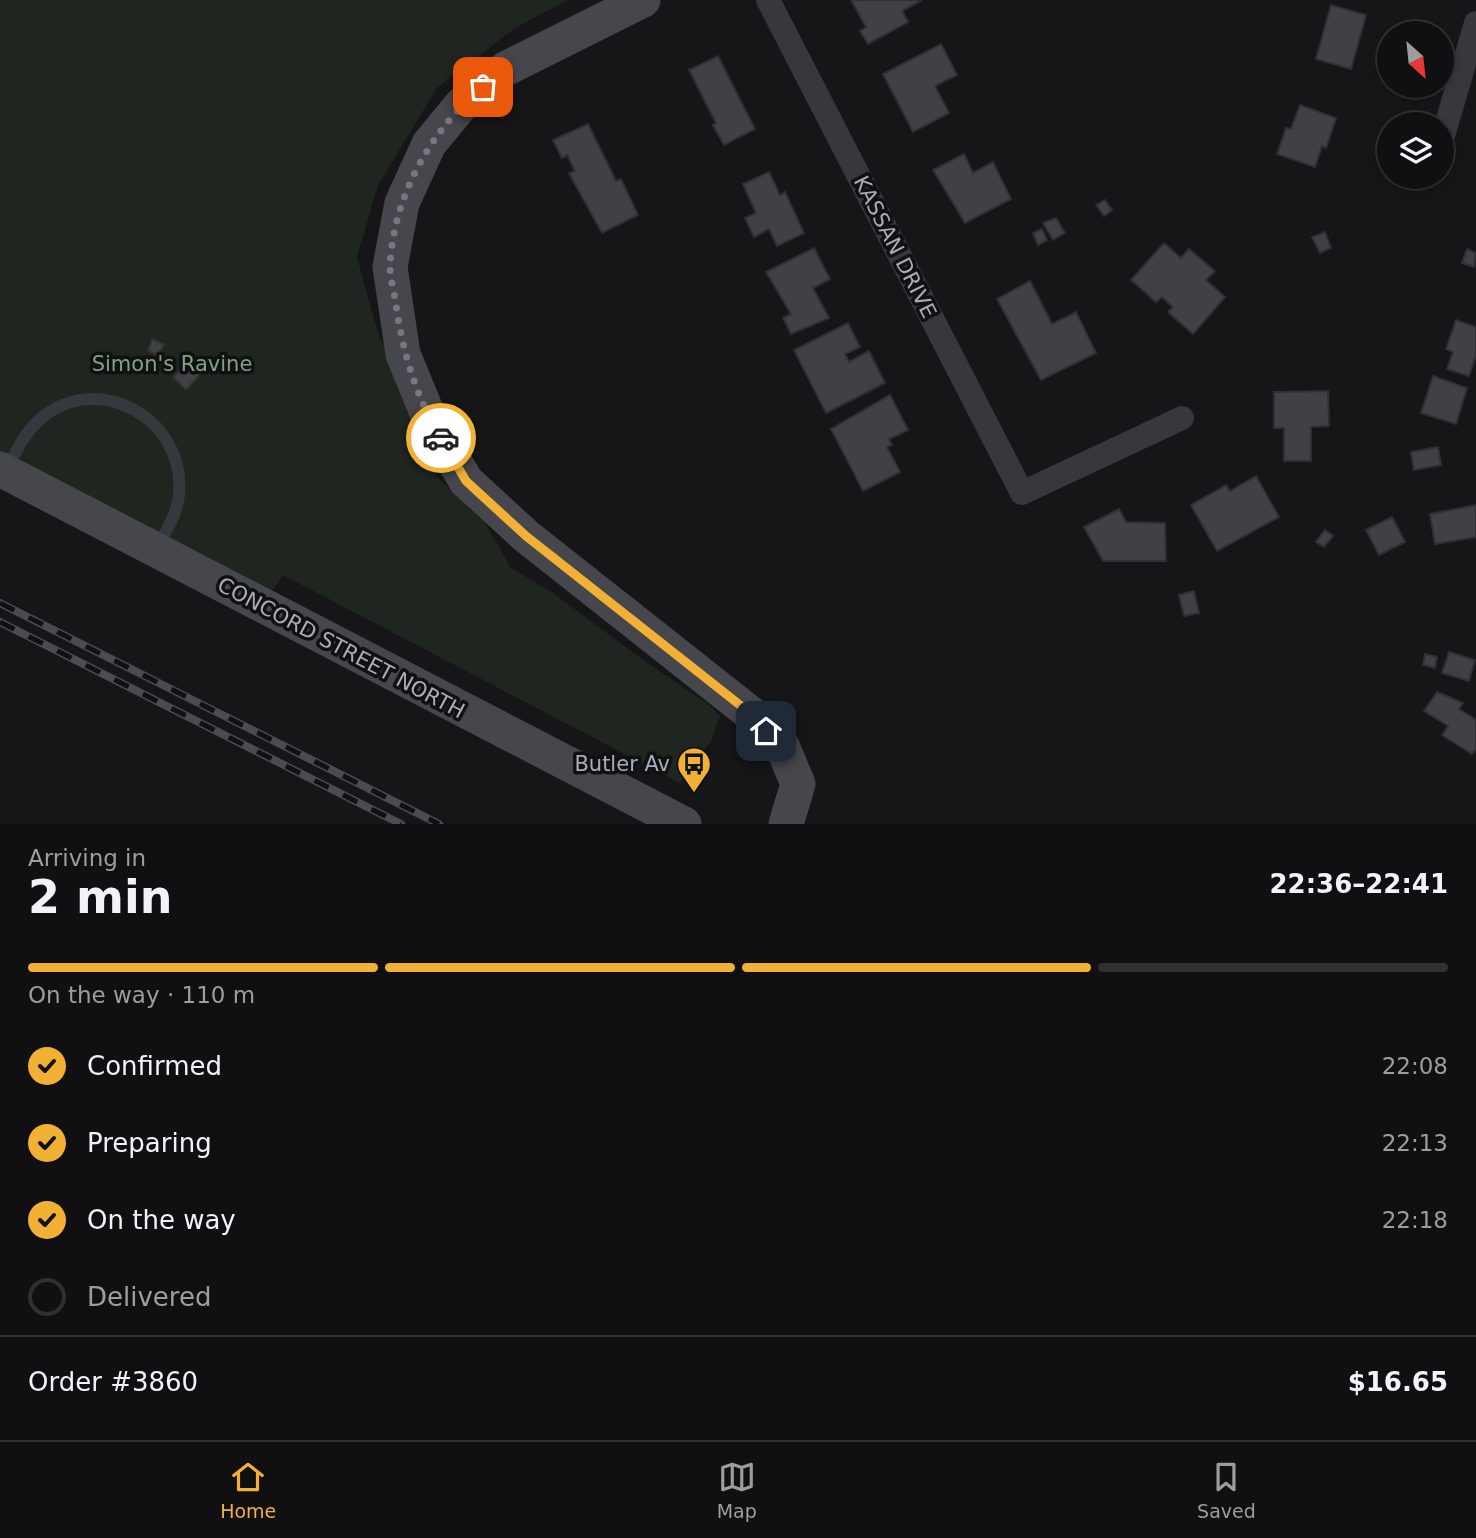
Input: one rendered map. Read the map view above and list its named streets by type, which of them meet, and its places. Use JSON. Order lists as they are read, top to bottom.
{
  "streets": {
    "street": ["KASSAN DRIVE", "CONCORD STREET NORTH"]
  },
  "parks": ["Simon's Ravine"],
  "places": {
    "bus stop": ["Butler Av"]
  },
  "north": "bottom right",
  "page": {
    "heading": ["2 min", "Arriving in", "22:36–22:41"],
    "panel": ["Order #3860", "$16.65"],
    "bar": "On the way · 110 m",
    "list": [
      ["Confirmed", "22:08"],
      ["Preparing", "22:13"],
      ["On the way", "22:18"],
      "Delivered"
    ],
    "tabs": ["Home", "Map", "Saved"]
  }
}
